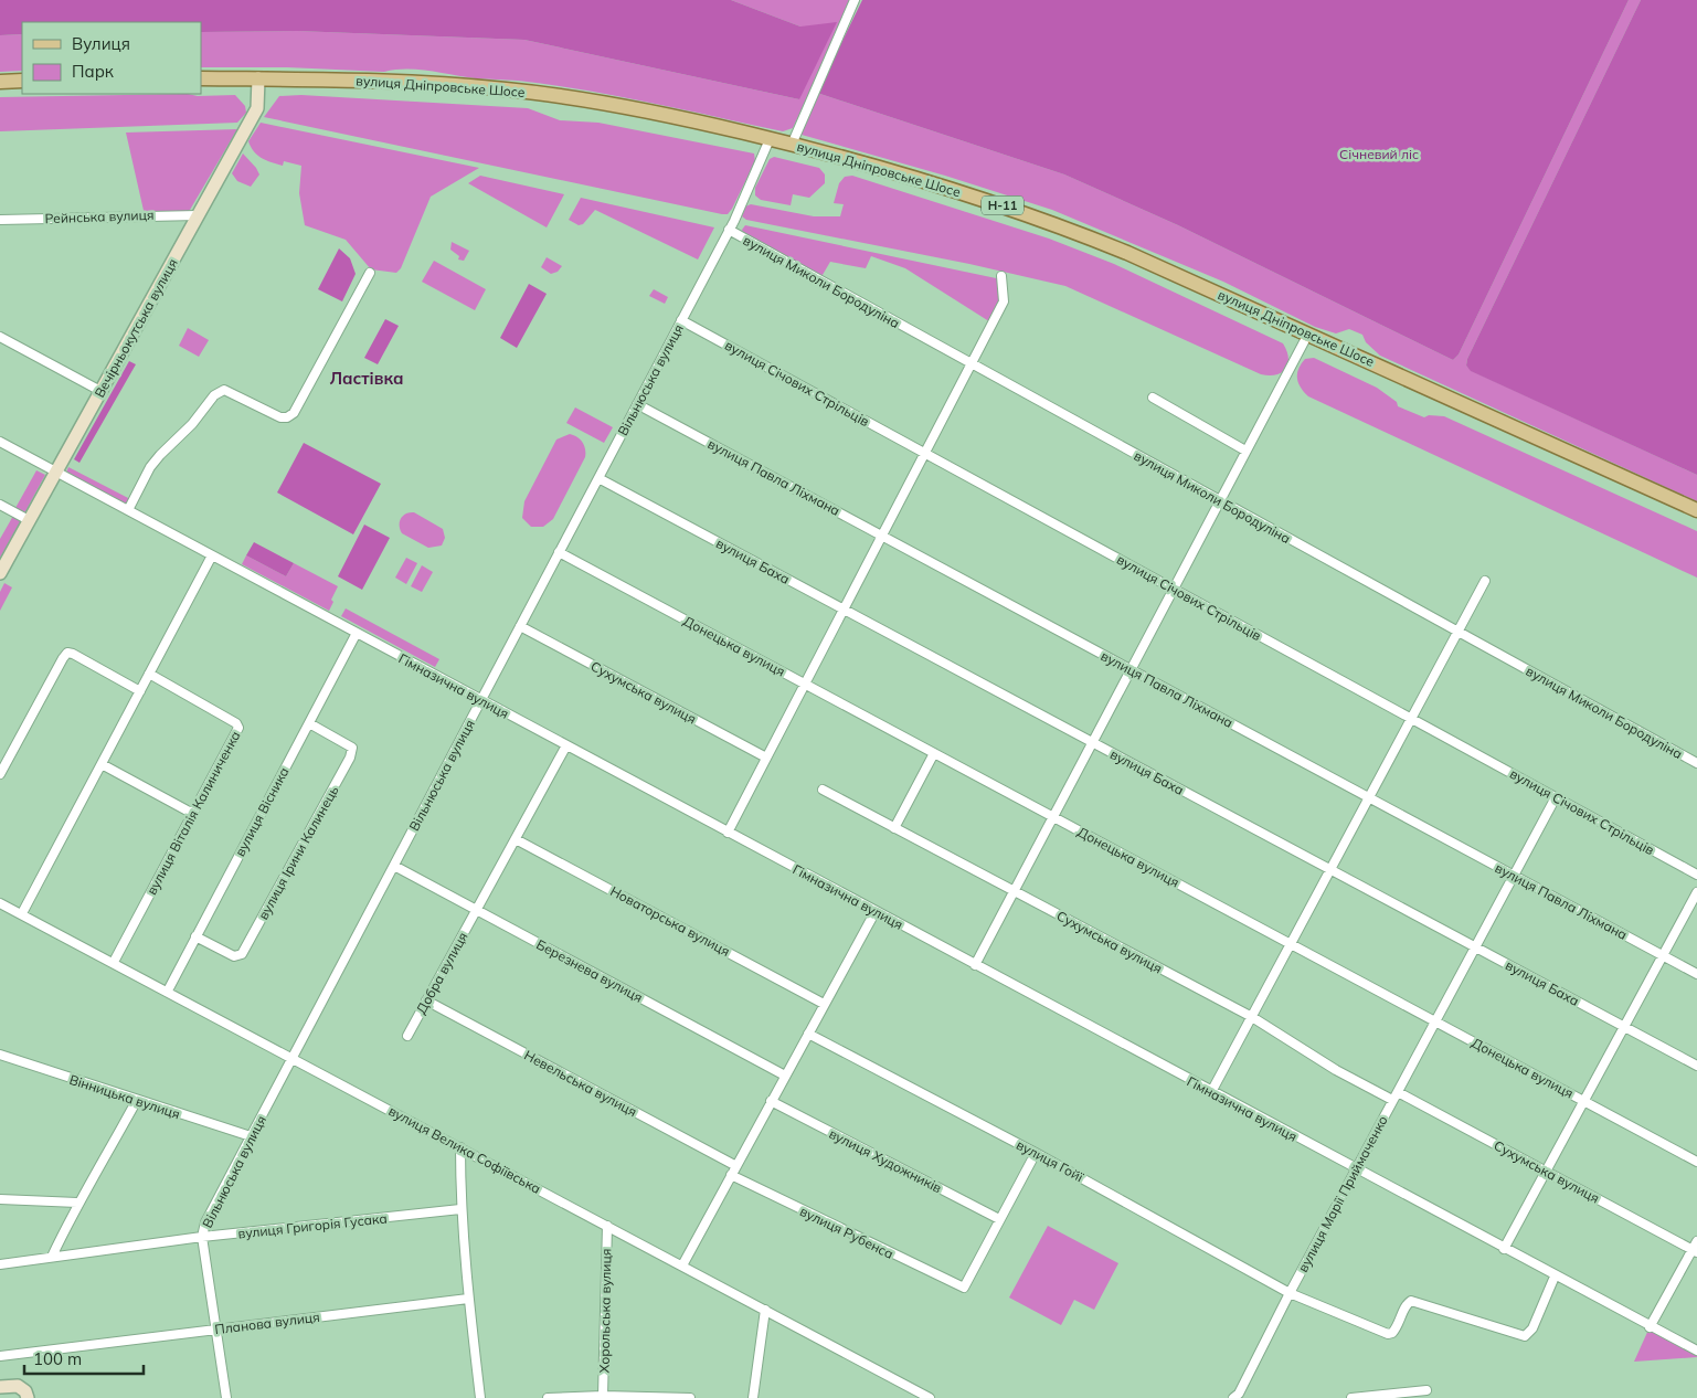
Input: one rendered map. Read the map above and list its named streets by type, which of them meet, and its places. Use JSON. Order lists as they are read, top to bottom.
{
  "streets": {
    "main road": ["вулиця Дніпровське Шосе", "Н-11"],
    "street": [
      "Рейнська вулиця",
      "вулиця Миколи Бородуліна",
      "Вечірньокутська вулиця",
      "Вільнюська вулиця",
      "вулиця Січових Стрільців",
      "вулиця Павла Ліхмана",
      "вулиця Баха",
      "Донецька вулиця",
      "Гімназична вулиця",
      "Сухумська вулиця",
      "вулиця Вісника",
      "вулиця Віталія Калиниченка",
      "вулиця Ірини Калинець",
      "Новаторська вулиця",
      "Березнева вулиця",
      "Добра вулиця",
      "Невельська вулиця",
      "Вінницька вулиця",
      "вулиця Велика Софіївська",
      "вулиця Художників",
      "вулиця Гойї",
      "вулиця Марії Приймаченко",
      "вулиця Григорія Гусака",
      "вулиця Рубенса",
      "Хорольська вулиця",
      "Планова вулиця"
    ]
  },
  "crossings": [
    ["вулиця Дніпровське Шосе", "Вечірньокутська вулиця"],
    ["вулиця Дніпровське Шосе", "Вільнюська вулиця"],
    ["Рейнська вулиця", "Вечірньокутська вулиця"],
    ["вулиця Миколи Бородуліна", "Вільнюська вулиця"],
    ["Вечірньокутська вулиця", "Гімназична вулиця"],
    ["Вільнюська вулиця", "вулиця Січових Стрільців"],
    ["Вільнюська вулиця", "вулиця Павла Ліхмана"],
    ["Вільнюська вулиця", "вулиця Баха"],
    ["Вільнюська вулиця", "Донецька вулиця"],
    ["Вільнюська вулиця", "Гімназична вулиця"],
    ["Вільнюська вулиця", "Сухумська вулиця"],
    ["Вільнюська вулиця", "Березнева вулиця"],
    ["Вільнюська вулиця", "Вінницька вулиця"],
    ["Вільнюська вулиця", "вулиця Велика Софіївська"],
    ["Вільнюська вулиця", "вулиця Григорія Гусака"],
    ["Вільнюська вулиця", "Планова вулиця"],
    ["вулиця Січових Стрільців", "вулиця Марії Приймаченко"],
    ["вулиця Павла Ліхмана", "вулиця Марії Приймаченко"],
    ["вулиця Баха", "вулиця Марії Приймаченко"],
    ["Донецька вулиця", "вулиця Марії Приймаченко"],
    ["Гімназична вулиця", "вулиця Вісника"],
    ["Гімназична вулиця", "вулиця Марії Приймаченко"],
    ["Сухумська вулиця", "вулиця Марії Приймаченко"],
    ["вулиця Вісника", "вулиця Ірини Калинець"],
    ["вулиця Вісника", "вулиця Велика Софіївська"],
    ["вулиця Віталія Калиниченка", "вулиця Велика Софіївська"],
    ["Березнева вулиця", "Добра вулиця"],
    ["Добра вулиця", "Невельська вулиця"],
    ["вулиця Велика Софіївська", "Хорольська вулиця"],
    ["вулиця Художників", "вулиця Рубенса"],
    ["вулиця Гойї", "вулиця Марії Приймаченко"]
  ],
  "districts": ["Ластівка"],
  "parks": ["Січневий ліс"],
  "legend": ["Вулиця", "Парк"],
  "scale_bar": "100 m"
}
